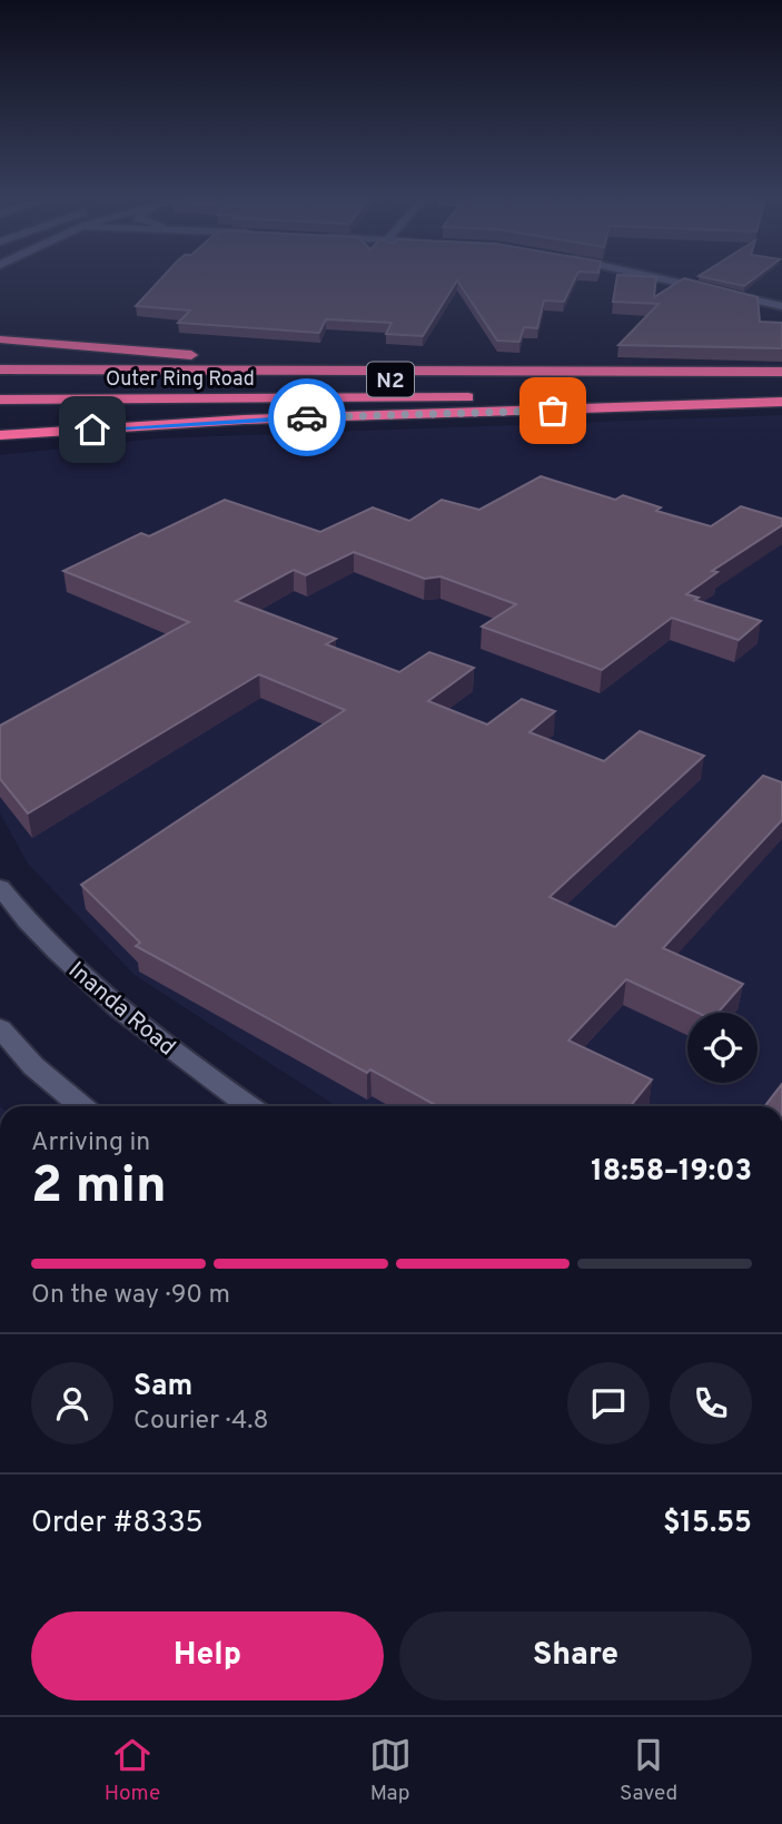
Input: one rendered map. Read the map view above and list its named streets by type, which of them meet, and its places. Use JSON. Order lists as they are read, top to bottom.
{
  "streets": {
    "highway": ["Outer Ring Road", "N2"],
    "main road": ["Inanda Road"]
  },
  "page": {
    "heading": ["2 min", "Arriving in", "18:58–19:03"],
    "panel": [
      "Sam",
      "Courier · 4.8",
      "Order #8335",
      "$15.55"
    ],
    "bar": "On the way · 90 m",
    "buttons": ["Help", "Share"],
    "tabs": ["Home", "Map", "Saved"]
  }
}
